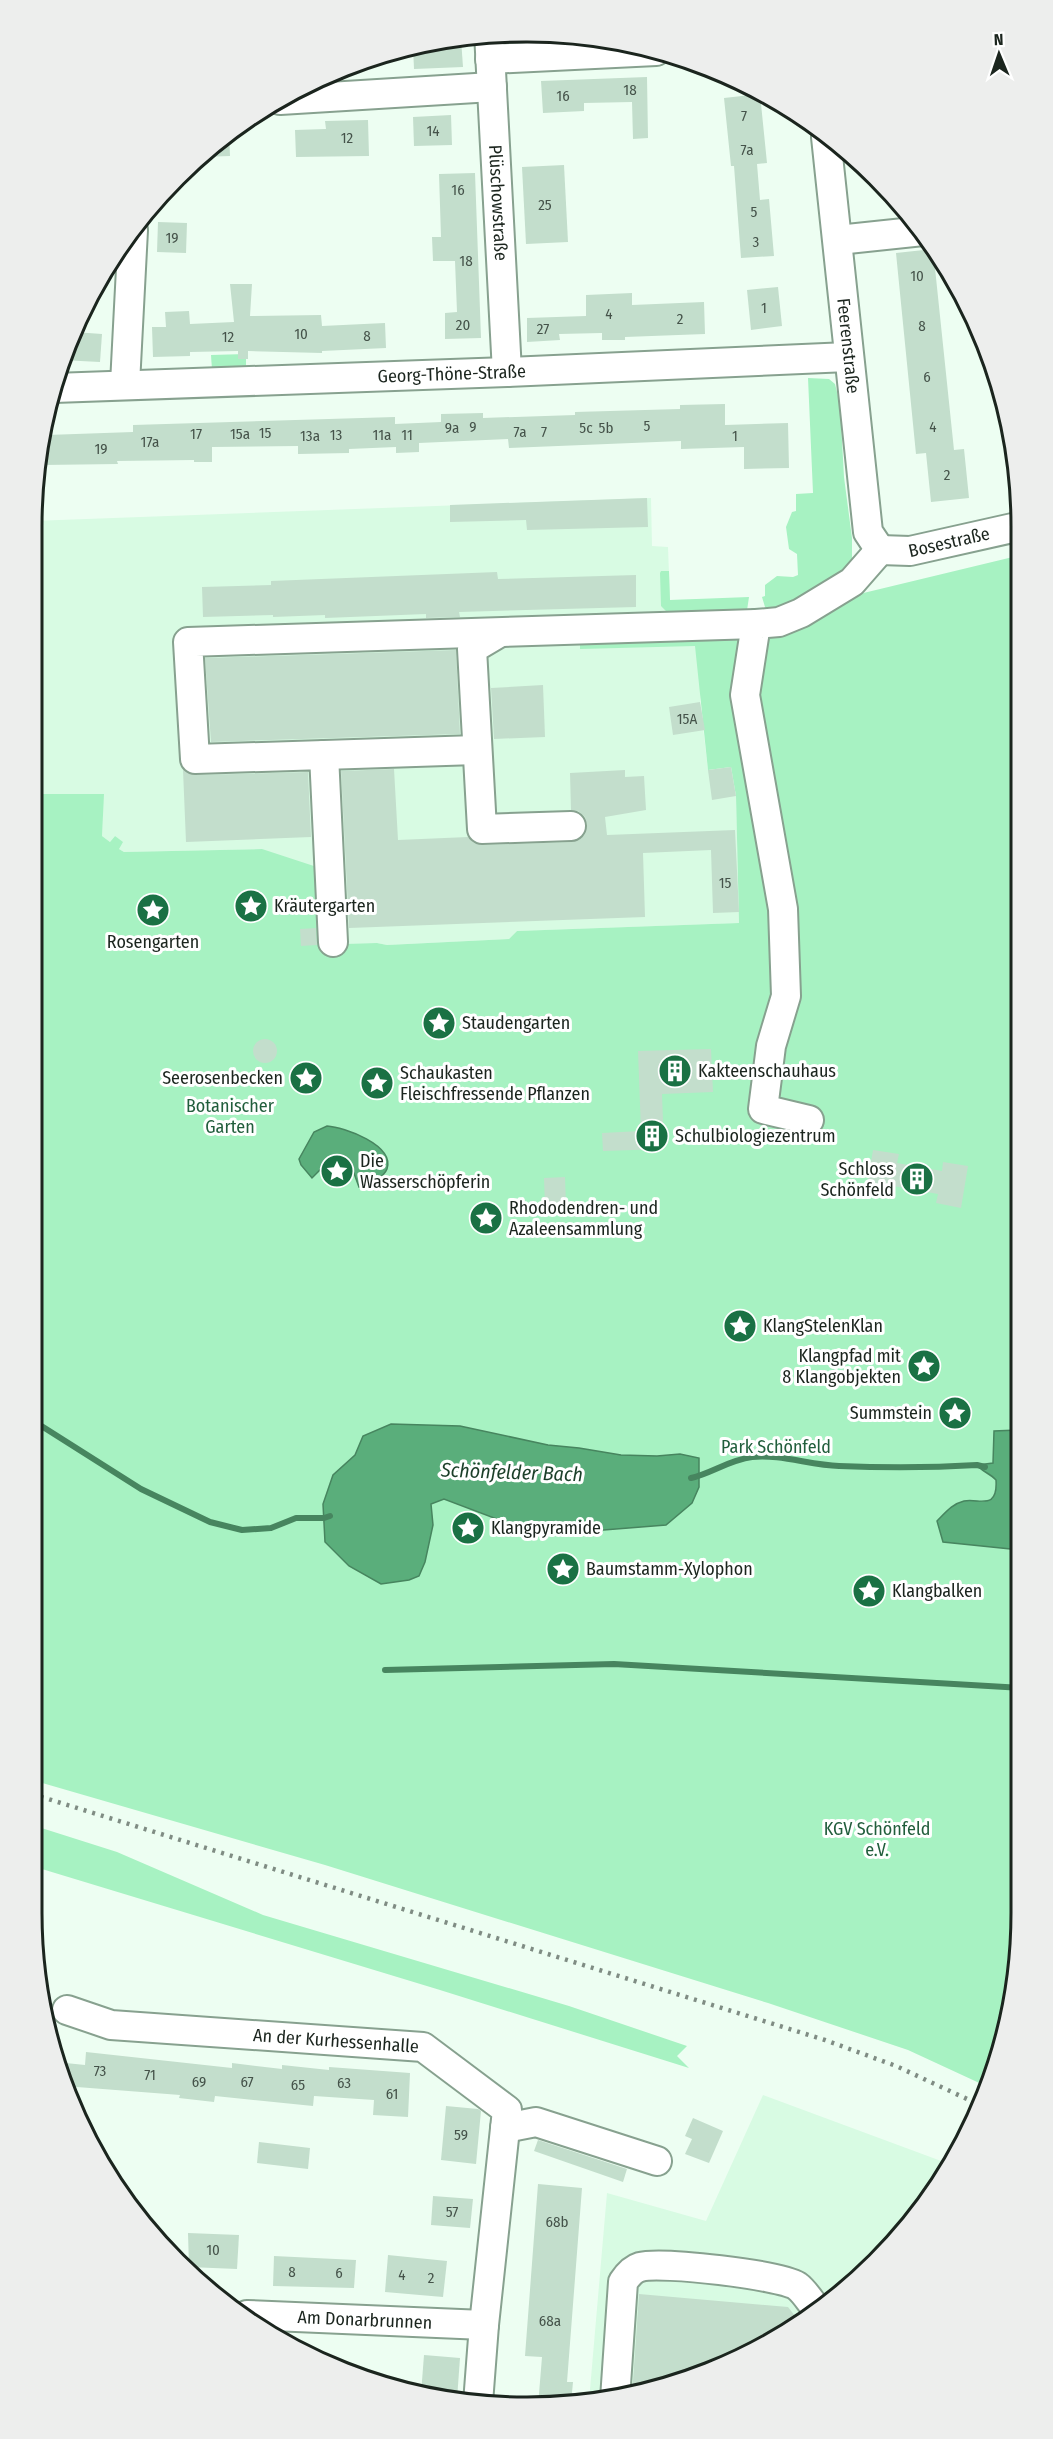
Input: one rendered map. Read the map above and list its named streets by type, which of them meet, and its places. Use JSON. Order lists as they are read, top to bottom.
{
  "streets": {
    "street": [
      "Plüschowstraße",
      "Feerenstraße",
      "Georg-Thöne-Straße",
      "Bosestraße",
      "An der Kurhessenhalle",
      "Am Donarbrunnen"
    ]
  },
  "crossings": [
    ["Plüschowstraße", "Georg-Thöne-Straße"],
    ["Feerenstraße", "Georg-Thöne-Straße"],
    ["Feerenstraße", "Bosestraße"],
    ["An der Kurhessenhalle", "Am Donarbrunnen"]
  ],
  "water": ["Schönfelder Bach"],
  "parks": ["Botanischer Garten", "Park Schönfeld", "KGV Schönfeld e.V."],
  "places": {
    "place": [
      "Kräutergarten",
      "Rosengarten",
      "Staudengarten",
      "Seerosenbecken",
      "Schaukasten Fleischfressende Pflanzen",
      "Die Wasserschöpferin",
      "Rhododendren- und Azaleensammlung",
      "KlangStelenKlan",
      "Klangpfad mit 8 Klangobjekten",
      "Summstein",
      "Klangpyramide",
      "Baumstamm-Xylophon",
      "Klangbalken"
    ],
    "building": ["Kakteenschauhaus", "Schulbiologiezentrum", "Schloss Schönfeld"]
  },
  "house_numbers": [
    "18",
    "16",
    "7",
    "14",
    "12",
    "7a",
    "16",
    "25",
    "5",
    "19",
    "3",
    "18",
    "10",
    "1",
    "4",
    "2",
    "20",
    "8",
    "27",
    "10",
    "8",
    "12",
    "6",
    "5",
    "9",
    "4",
    "9a",
    "5c",
    "5b",
    "7a",
    "7",
    "15",
    "17",
    "15a",
    "13",
    "11a",
    "11",
    "13a",
    "1",
    "17a",
    "19",
    "2",
    "15A",
    "15",
    "73",
    "71",
    "69",
    "67",
    "63",
    "65",
    "61",
    "59",
    "57",
    "68b",
    "10",
    "8",
    "6",
    "4",
    "2",
    "68a"
  ],
  "north": "top"
}
